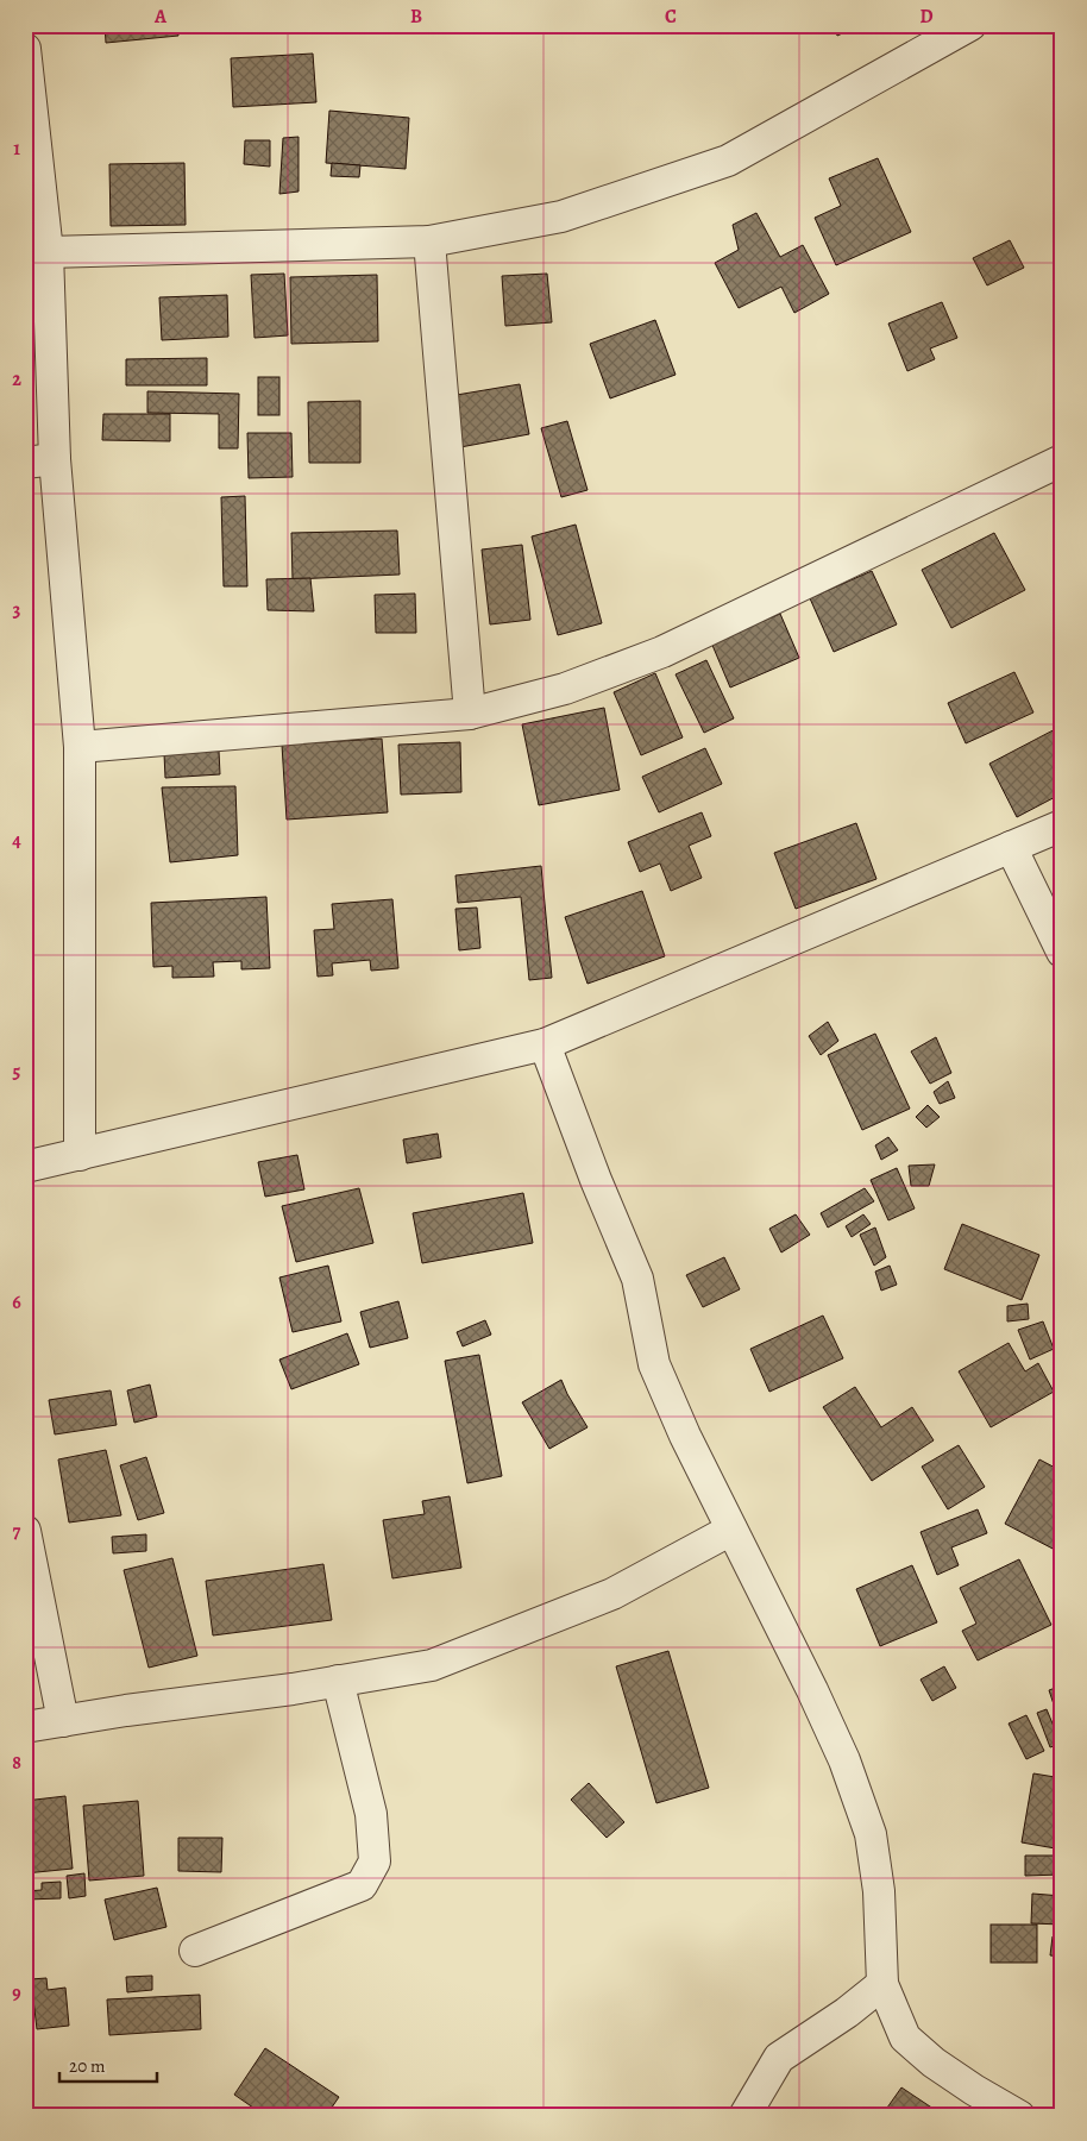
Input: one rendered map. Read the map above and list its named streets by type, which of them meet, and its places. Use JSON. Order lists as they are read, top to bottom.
{
  "scale_bar": "20 m",
  "grid": {
    "columns": [
      "A",
      "B",
      "C",
      "D"
    ],
    "rows": [
      "1",
      "2",
      "3",
      "4",
      "5",
      "6",
      "7",
      "8",
      "9"
    ]
  }
}
